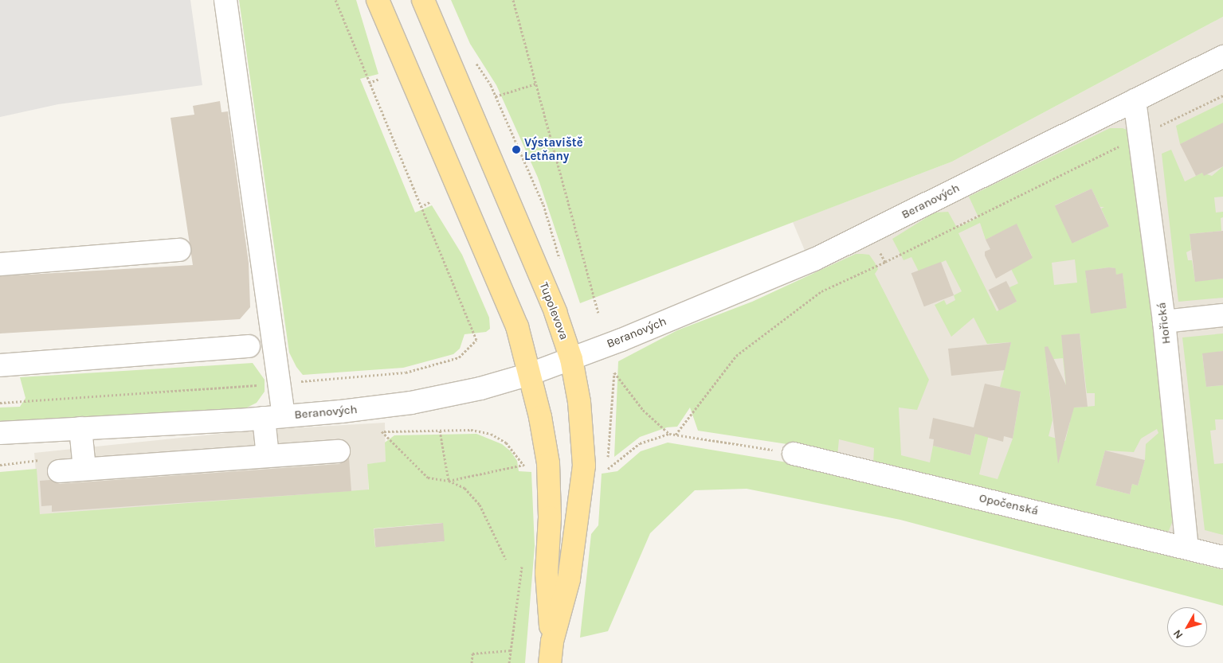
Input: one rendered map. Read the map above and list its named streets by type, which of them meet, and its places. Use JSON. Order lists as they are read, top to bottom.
{
  "streets": {
    "main road": ["Tupolevova"],
    "street": ["Beranových", "Hořická", "Opočenská"]
  },
  "crossings": [
    ["Beranových", "Tupolevova"],
    ["Beranových", "Hořická"],
    ["Hořická", "Opočenská"]
  ],
  "places": ["Výstaviště Letňany"],
  "north": "bottom left"
}
